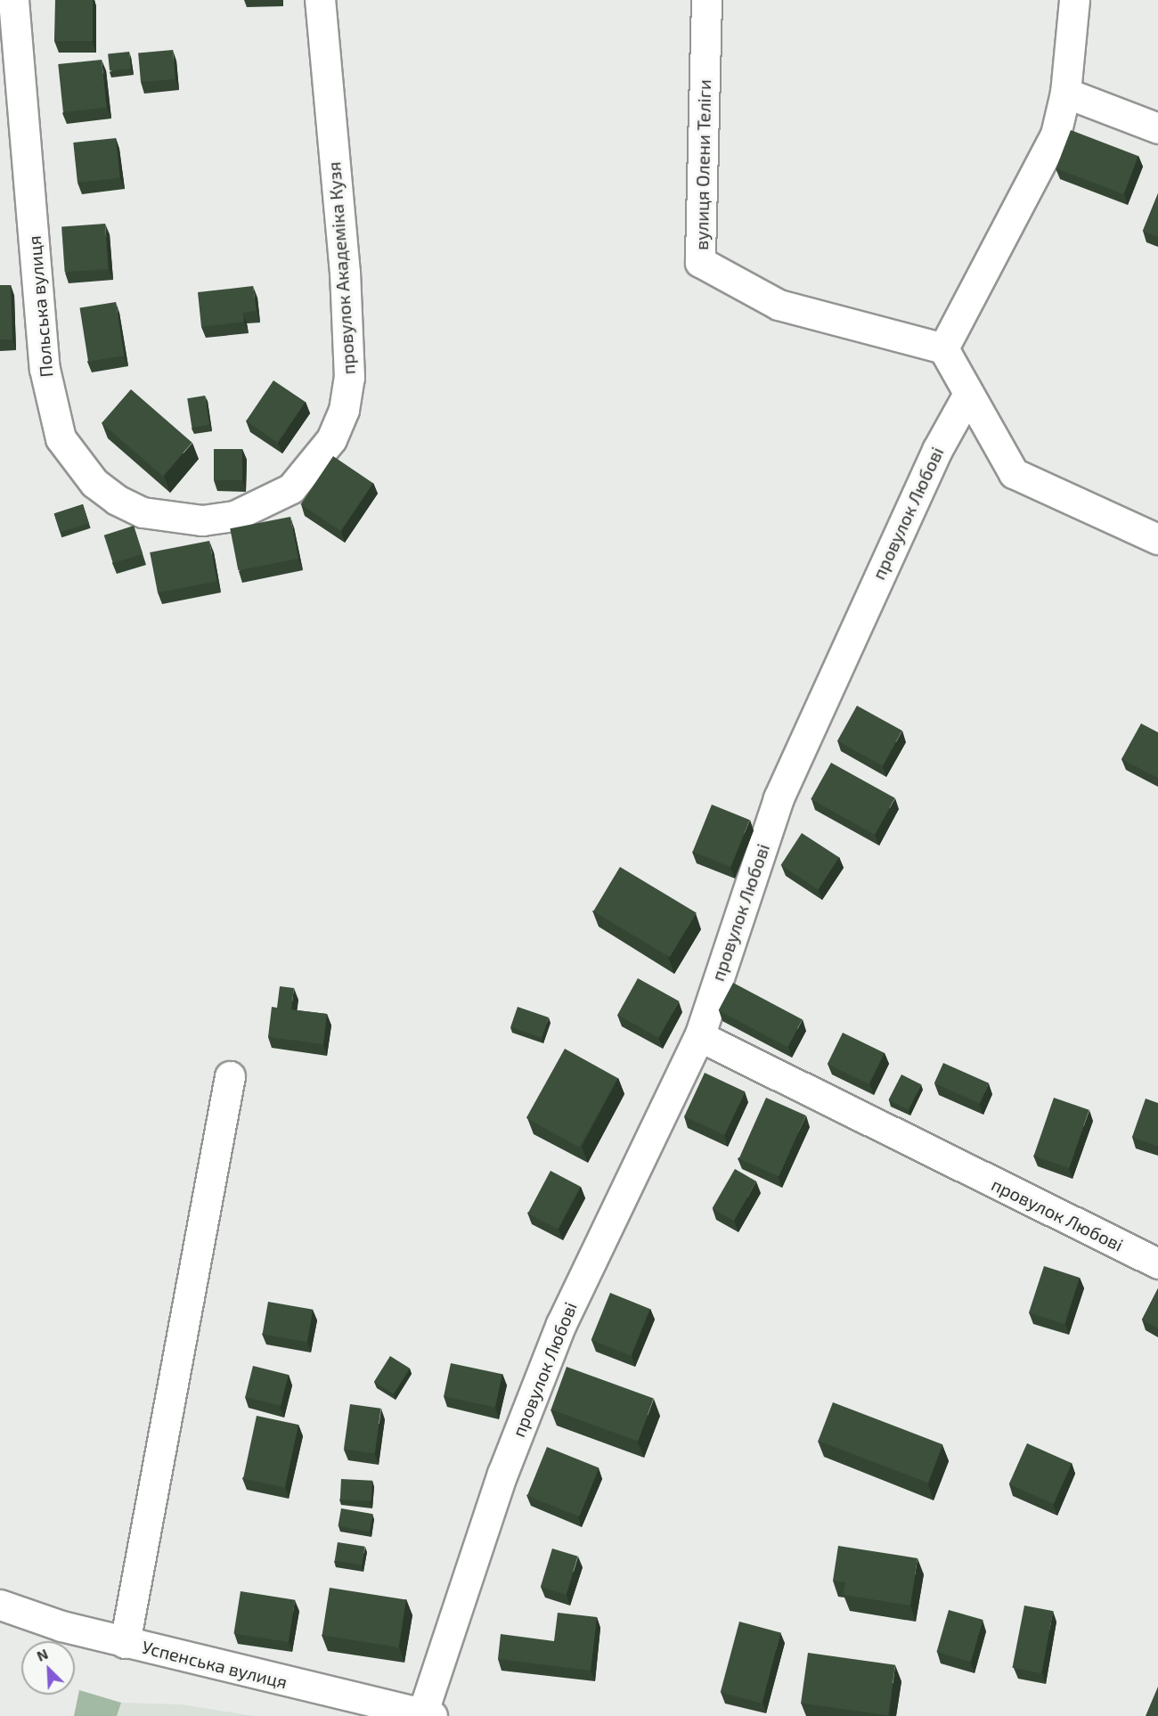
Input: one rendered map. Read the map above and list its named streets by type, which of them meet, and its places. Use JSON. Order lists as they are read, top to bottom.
{
  "streets": {
    "street": [
      "вулиця Олени Теліги",
      "провулок Академіка Кузя",
      "Польська вулиця",
      "провулок Любові",
      "Успенська вулиця"
    ]
  },
  "crossings": [
    ["провулок Академіка Кузя", "Польська вулиця"],
    ["провулок Любові", "Успенська вулиця"]
  ],
  "north": "top left"
}
